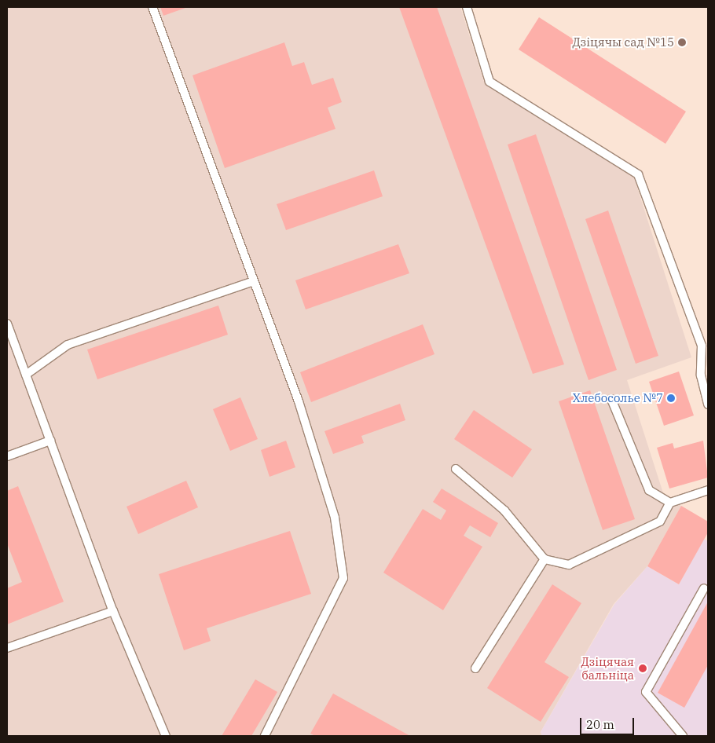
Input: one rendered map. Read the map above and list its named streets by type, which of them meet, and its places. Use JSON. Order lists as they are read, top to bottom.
{
  "places": ["Дзіцячы сад №15", "Хлебосолье №7", "Дзіцячая бальніца"],
  "scale_bar": "20 m"
}
